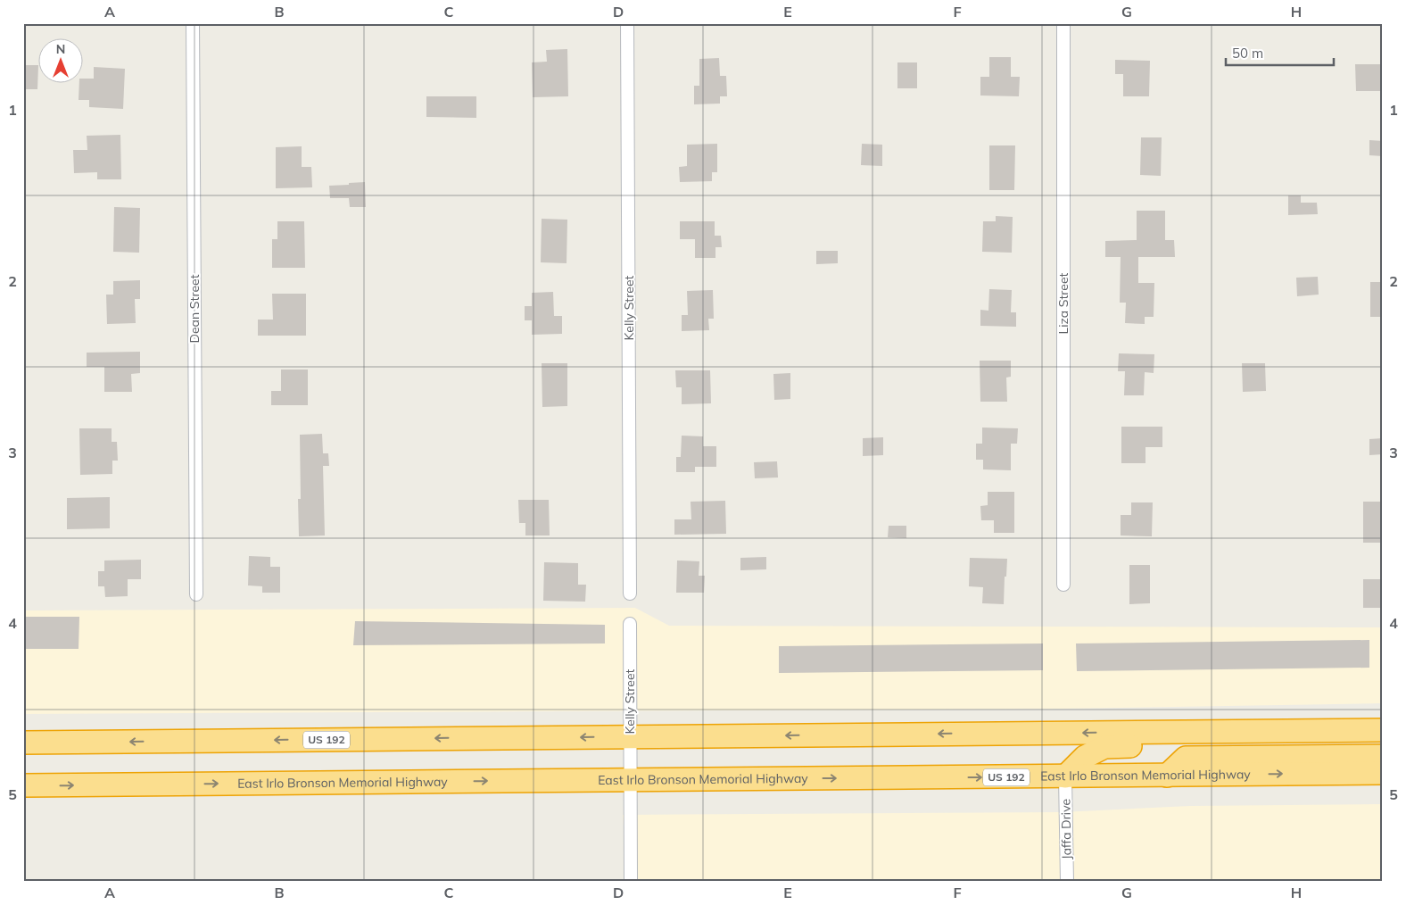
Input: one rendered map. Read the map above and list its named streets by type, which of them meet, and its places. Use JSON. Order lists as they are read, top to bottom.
{
  "streets": {
    "highway": ["US 192", "East Irlo Bronson Memorial Highway"],
    "street": [
      "Liza Street",
      "Kelly Street",
      "Dean Street",
      "Jaffa Drive"
    ]
  },
  "crossings": [
    ["Kelly Street", "US 192"],
    ["Kelly Street", "East Irlo Bronson Memorial Highway"],
    ["East Irlo Bronson Memorial Highway", "Jaffa Drive"]
  ],
  "scale_bar": "50 m",
  "north": "top",
  "grid": {
    "columns": [
      "A",
      "B",
      "C",
      "D",
      "E",
      "F",
      "G",
      "H"
    ],
    "rows": [
      "1",
      "2",
      "3",
      "4",
      "5"
    ]
  }
}
